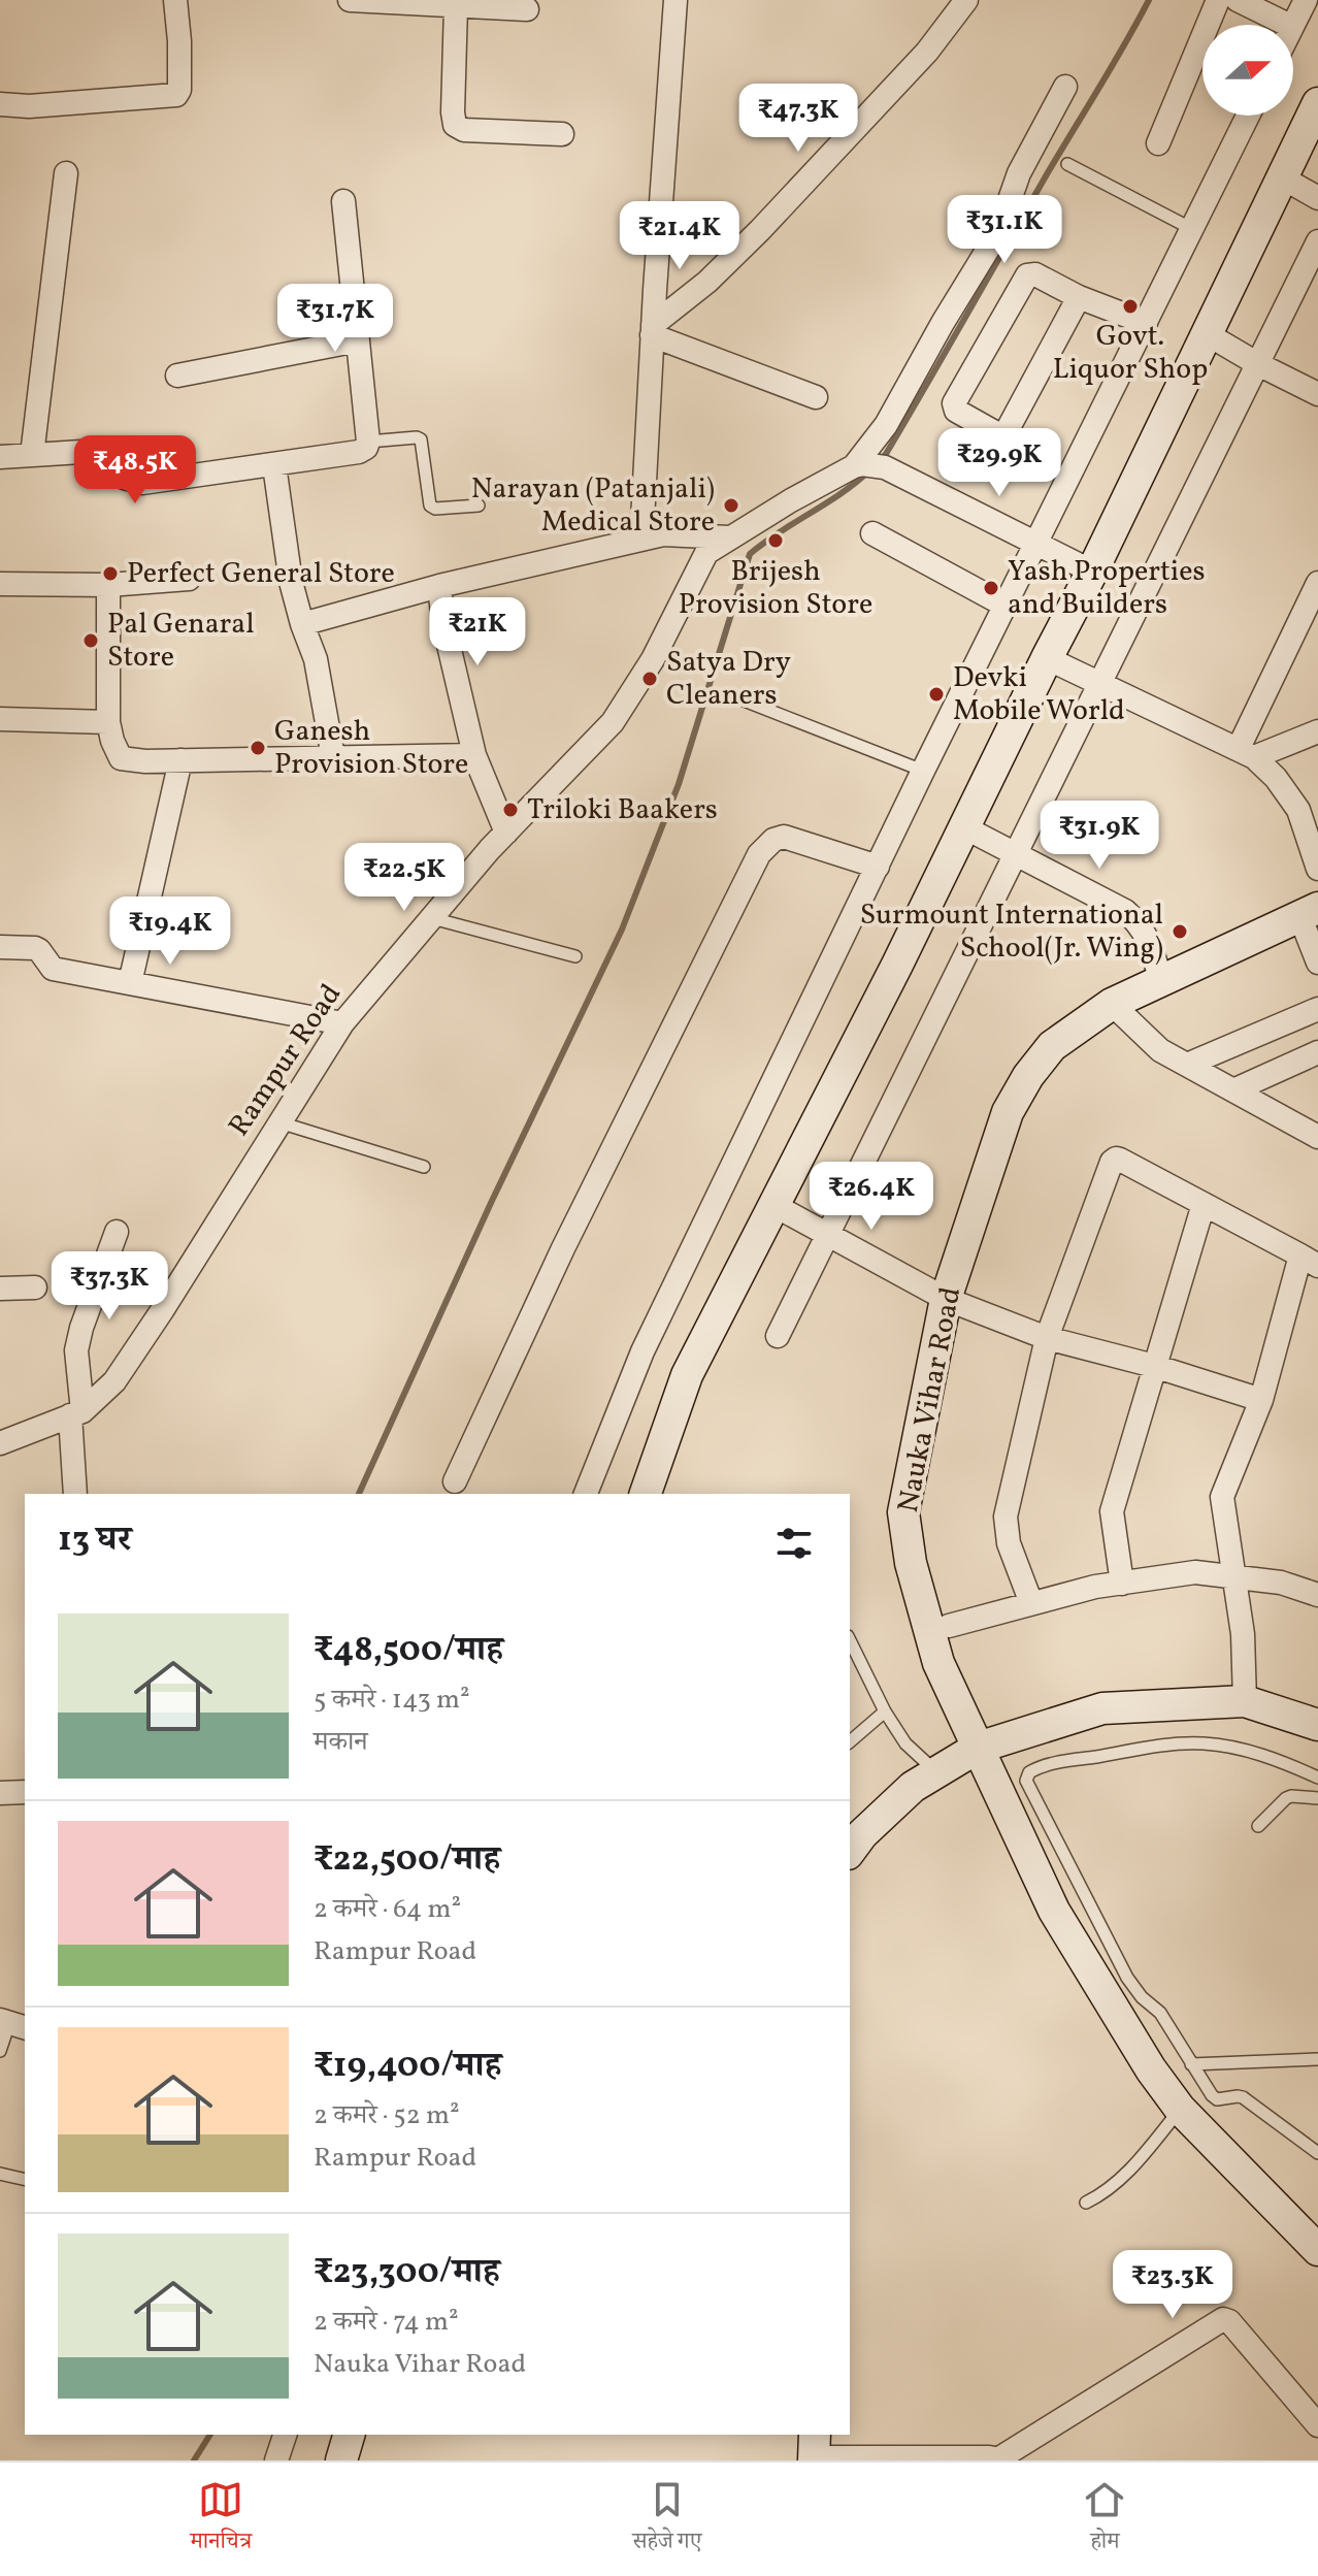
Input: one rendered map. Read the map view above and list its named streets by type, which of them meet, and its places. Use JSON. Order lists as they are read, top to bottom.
{
  "streets": {
    "street": ["Rampur Road", "Nauka Vihar Road"]
  },
  "places": [
    "Govt. Liquor Shop",
    "Narayan (Patanjali) Medical Store",
    "Brijesh Provision Store",
    "Perfect General Store",
    "Yash Properties and Builders",
    "Pal Genaral Store",
    "Satya Dry Cleaners",
    "Devki Mobile World",
    "Ganesh Provision Store",
    "Triloki Baakers",
    "Surmount International School(Jr. Wing)"
  ],
  "north": "right",
  "page": {
    "price": [
      "₹47.3K",
      "₹31.1K",
      "₹21.4K",
      "₹31.7K",
      "₹29.9K",
      "₹48.5K",
      "₹21K",
      "₹31.9K",
      "₹22.5K",
      "₹19.4K",
      "₹26.4K",
      "₹37.3K",
      "₹23.3K"
    ],
    "heading": "13 घर",
    "list": [
      {
        "name": "₹48,500/माह",
        "note": "5 कमरे · 143 m² · मकान"
      },
      {
        "name": "₹22,500/माह",
        "note": "2 कमरे · 64 m² · Rampur Road"
      },
      {
        "name": "₹19,400/माह",
        "note": "2 कमरे · 52 m² · Rampur Road"
      },
      {
        "name": "₹23,300/माह",
        "note": "2 कमरे · 74 m² · Nauka Vihar Road"
      }
    ],
    "tabs": ["मानचित्र", "सहेजे गए", "होम"]
  }
}
